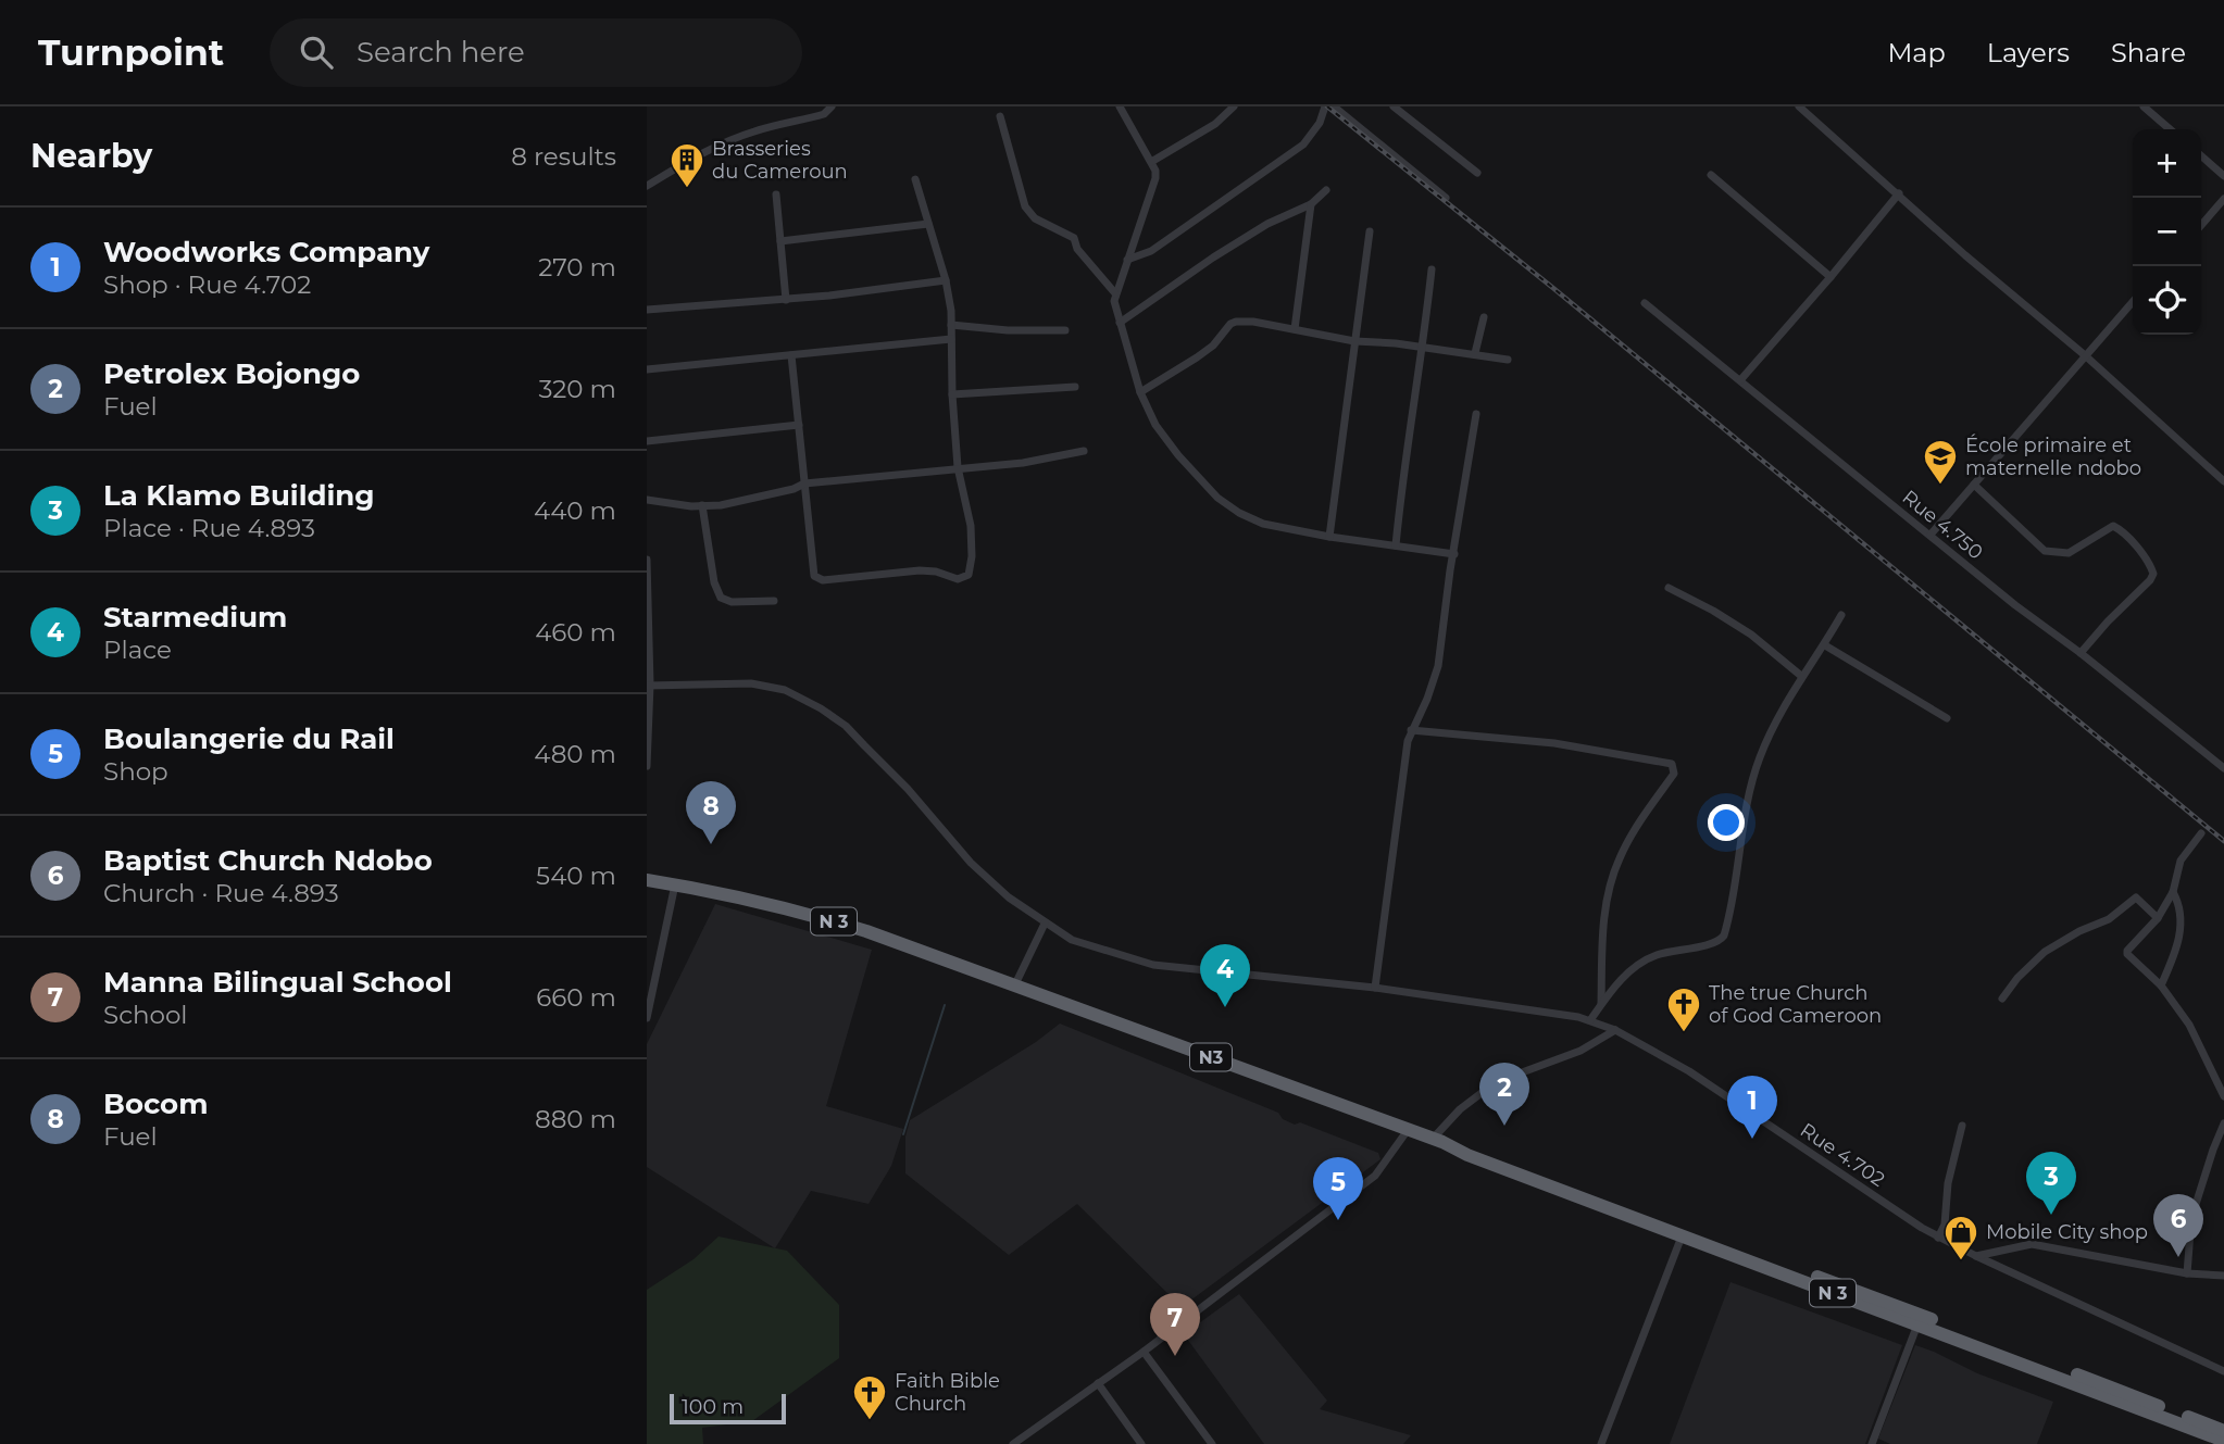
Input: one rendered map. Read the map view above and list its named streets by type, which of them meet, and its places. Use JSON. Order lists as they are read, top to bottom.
{
  "streets": {
    "highway": ["N 3", "N3"],
    "street": ["Rue 4.750", "Rue 4.702"]
  },
  "crossings": [
    ["N 3", "N3"]
  ],
  "places": {
    "building": ["Brasseries du Cameroun"],
    "school or university": ["École primaire et maternelle ndobo"],
    "church": ["The true Church of God Cameroon", "Faith Bible Church"],
    "shop": ["Mobile City shop"]
  },
  "scale_bar": "100 m",
  "page": {
    "header": "Turnpoint",
    "search": "Search here",
    "nav": ["Map", "Layers", "Share"],
    "heading": ["Nearby", "8 results"],
    "map_buttons": ["+", "−"],
    "list": [
      {
        "mark": "1",
        "name": "Woodworks Company",
        "note": "Shop · Rue 4.702",
        "value": "270 m"
      },
      {
        "mark": "2",
        "name": "Petrolex Bojongo",
        "note": "Fuel",
        "value": "320 m"
      },
      {
        "mark": "3",
        "name": "La Klamo Building",
        "note": "Place · Rue 4.893",
        "value": "440 m"
      },
      {
        "mark": "4",
        "name": "Starmedium",
        "note": "Place",
        "value": "460 m"
      },
      {
        "mark": "5",
        "name": "Boulangerie du Rail",
        "note": "Shop",
        "value": "480 m"
      },
      {
        "mark": "6",
        "name": "Baptist Church Ndobo",
        "note": "Church · Rue 4.893",
        "value": "540 m"
      },
      {
        "mark": "7",
        "name": "Manna Bilingual School",
        "note": "School",
        "value": "660 m"
      },
      {
        "mark": "8",
        "name": "Bocom",
        "note": "Fuel",
        "value": "880 m"
      }
    ],
    "pins": [
      "8",
      "4",
      "2",
      "1",
      "3",
      "5",
      "6",
      "7"
    ],
    "scale": "100 m"
  }
}
